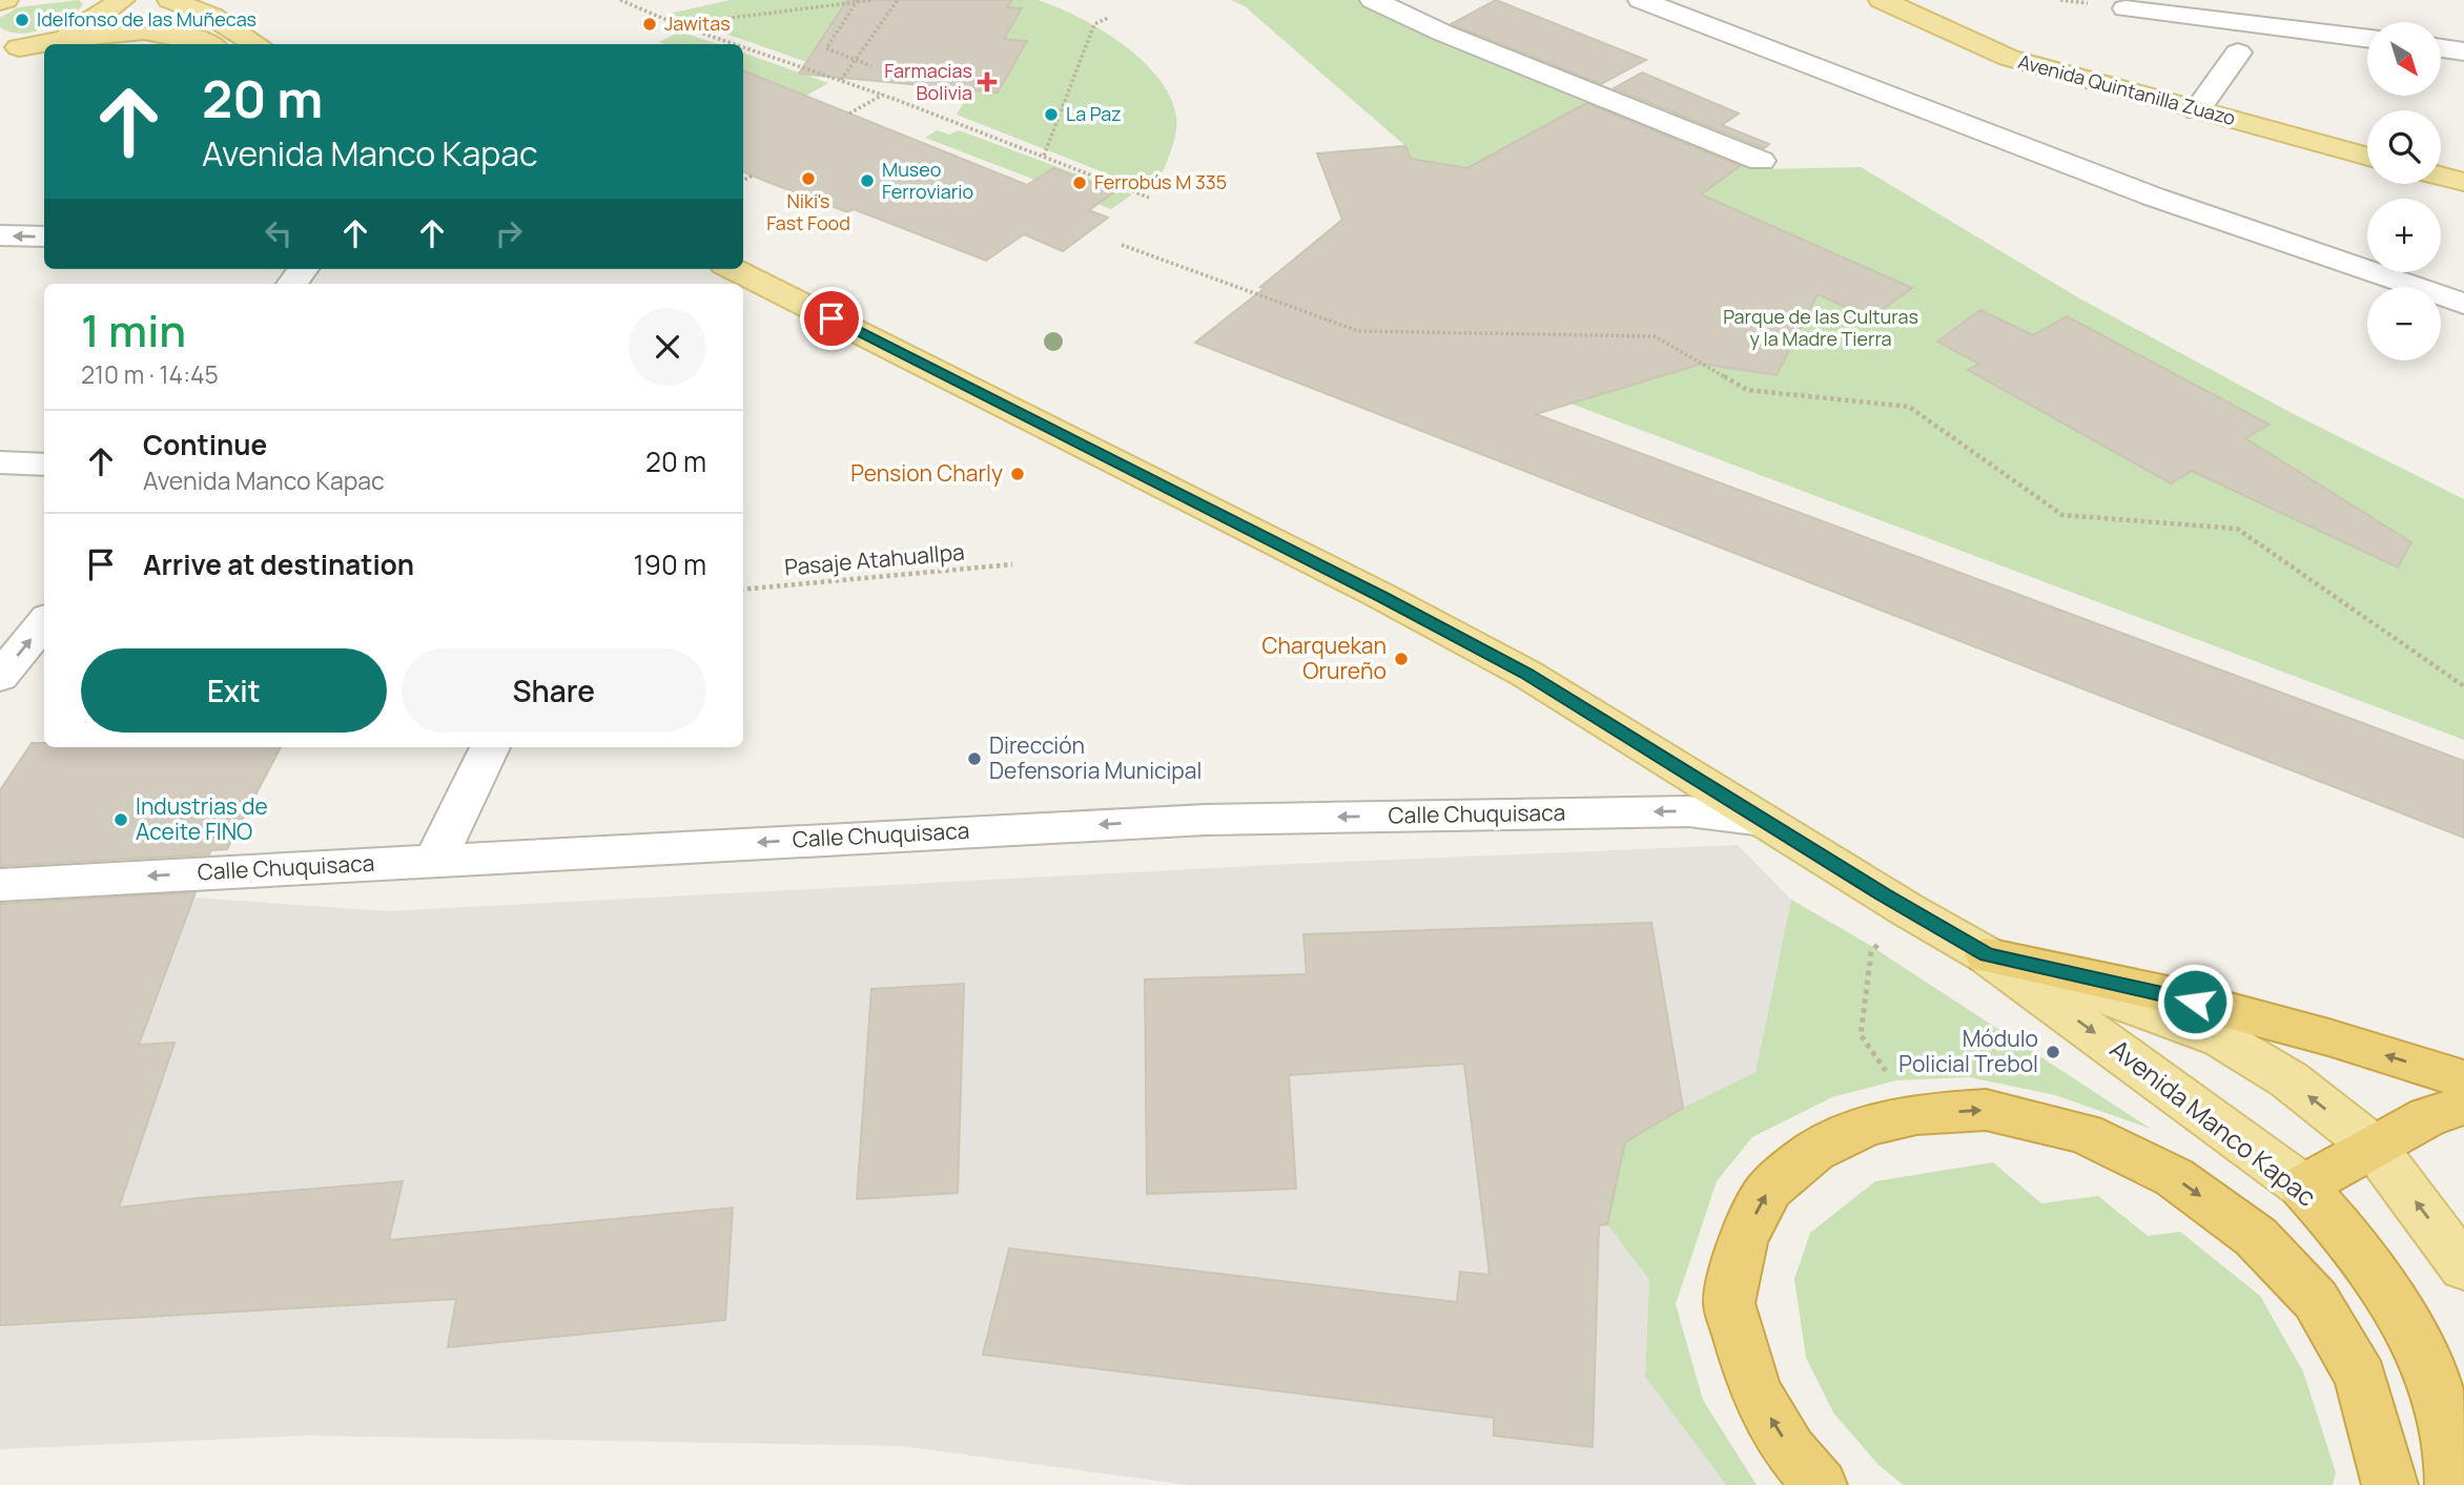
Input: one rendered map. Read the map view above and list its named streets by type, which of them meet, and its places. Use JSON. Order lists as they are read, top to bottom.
{
  "streets": {
    "highway": ["Avenida Manco Kapac"],
    "main road": ["Avenida Quintanilla Zuazo"],
    "street": ["Calle Chuquisaca"],
    "path": ["Pasaje Atahuallpa"]
  },
  "crossings": [
    ["Calle Chuquisaca", "Avenida Manco Kapac"]
  ],
  "one_way": ["Calle Chuquisaca"],
  "parks": ["Parque de las Culturas y la Madre Tierra"],
  "places": {
    "other": [
      "Idelfonso de las Muñecas",
      "Jawitas",
      "La Paz",
      "Niki's Fast Food",
      "Museo Ferroviario",
      "Ferrobús M 335",
      "Pension Charly",
      "Charquekan Orureño",
      "Dirección Defensoria Municipal",
      "Industrias de Aceite FINO",
      "Módulo Policial Trebol"
    ],
    "health": ["Farmacias Bolivia"]
  },
  "north": "bottom right",
  "page": {
    "map_buttons": ["+", "−"],
    "turn": ["20 m", "Avenida Manco Kapac"],
    "heading": ["1 min", "210 m · 14:45"],
    "list": [
      {
        "name": "Continue",
        "note": "Avenida Manco Kapac",
        "value": "20 m"
      },
      {
        "name": "Arrive at destination",
        "value": "190 m"
      }
    ],
    "buttons": ["Exit", "Share"]
  }
}
